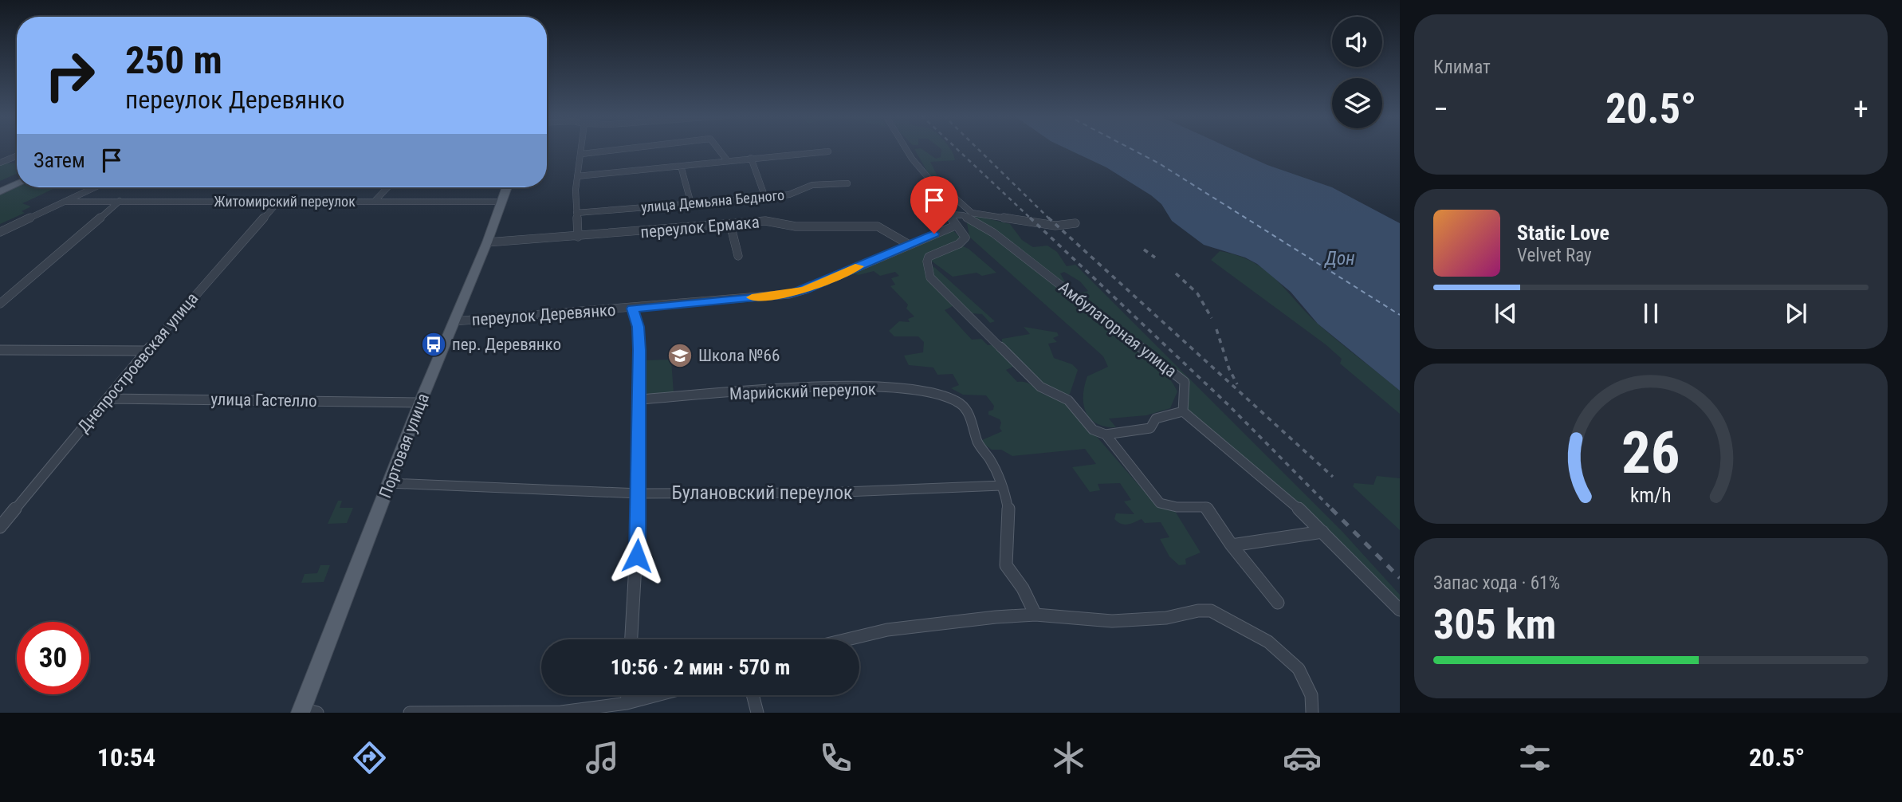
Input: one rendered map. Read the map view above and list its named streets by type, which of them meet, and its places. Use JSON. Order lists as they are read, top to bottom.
{
  "streets": {
    "main road": ["Портовая улица"],
    "street": [
      "Житомирский переулок",
      "улица Демьяна Бедного",
      "переулок Ермака",
      "переулок Деревянко",
      "Амбулаторная улица",
      "Днепростроевская улица",
      "Марийский переулок",
      "улица Гастелло",
      "Булановский переулок"
    ]
  },
  "crossings": [
    ["Житомирский переулок", "Днепростроевская улица"],
    ["Житомирский переулок", "Портовая улица"],
    ["переулок Ермака", "переулок Деревянко"],
    ["переулок Ермака", "Портовая улица"],
    ["переулок Деревянко", "Портовая улица"],
    ["Днепростроевская улица", "улица Гастелло"],
    ["Марийский переулок", "Булановский переулок"],
    ["улица Гастелло", "Портовая улица"],
    ["Портовая улица", "Булановский переулок"]
  ],
  "water": ["Дон"],
  "places": {
    "bus stop": ["пер. Деревянко"],
    "school or university": ["Школа №66"]
  },
  "page": {
    "tile": [
      "Климат",
      ["Запас хода · 61%", "305 km"]
    ],
    "turn": ["250 m", "переулок Деревянко"],
    "heat": ["−", "20.5°", "+"],
    "then": "Затем",
    "song": ["Static Love", "Velvet Ray"],
    "limit": "30",
    "trip": "10:56 · 2 мин · 570 m",
    "tabs": ["10:54", "20.5°"],
    "gauge": ["26", "km/h"]
  }
}
